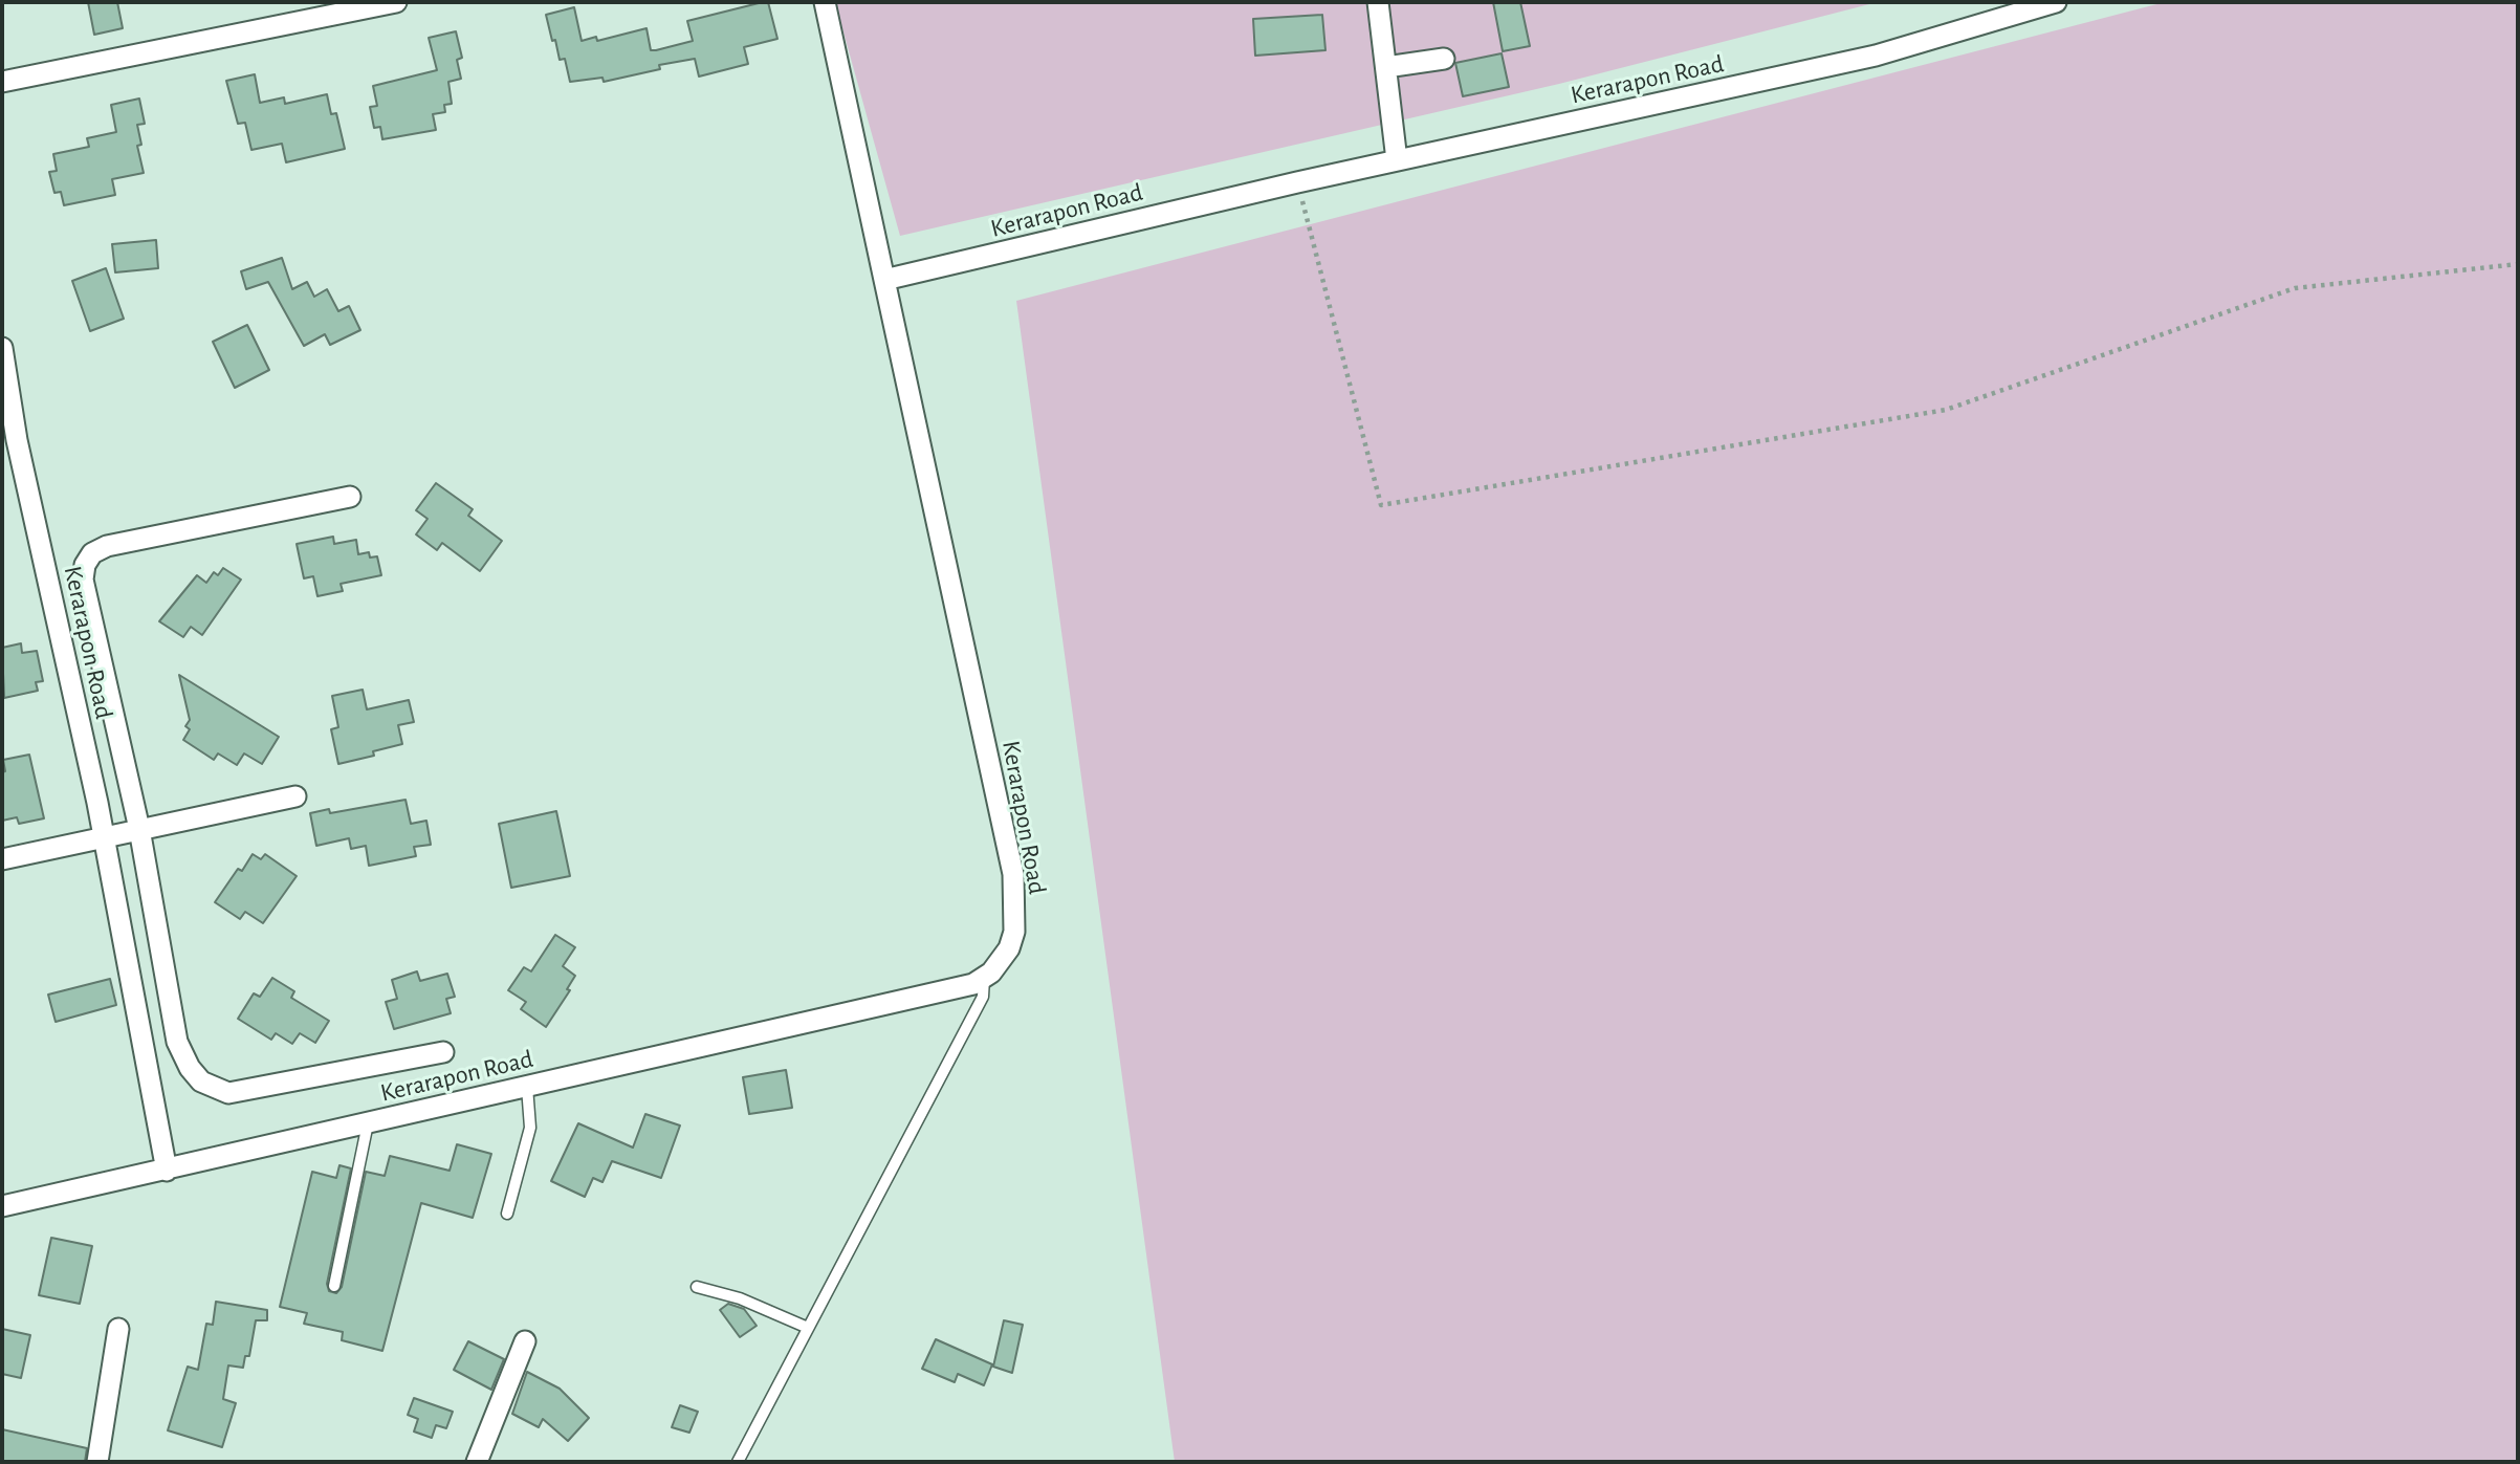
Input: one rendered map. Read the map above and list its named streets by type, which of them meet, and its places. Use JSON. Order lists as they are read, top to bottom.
{
  "streets": {
    "street": ["Kerarapon Road"]
  }
}
